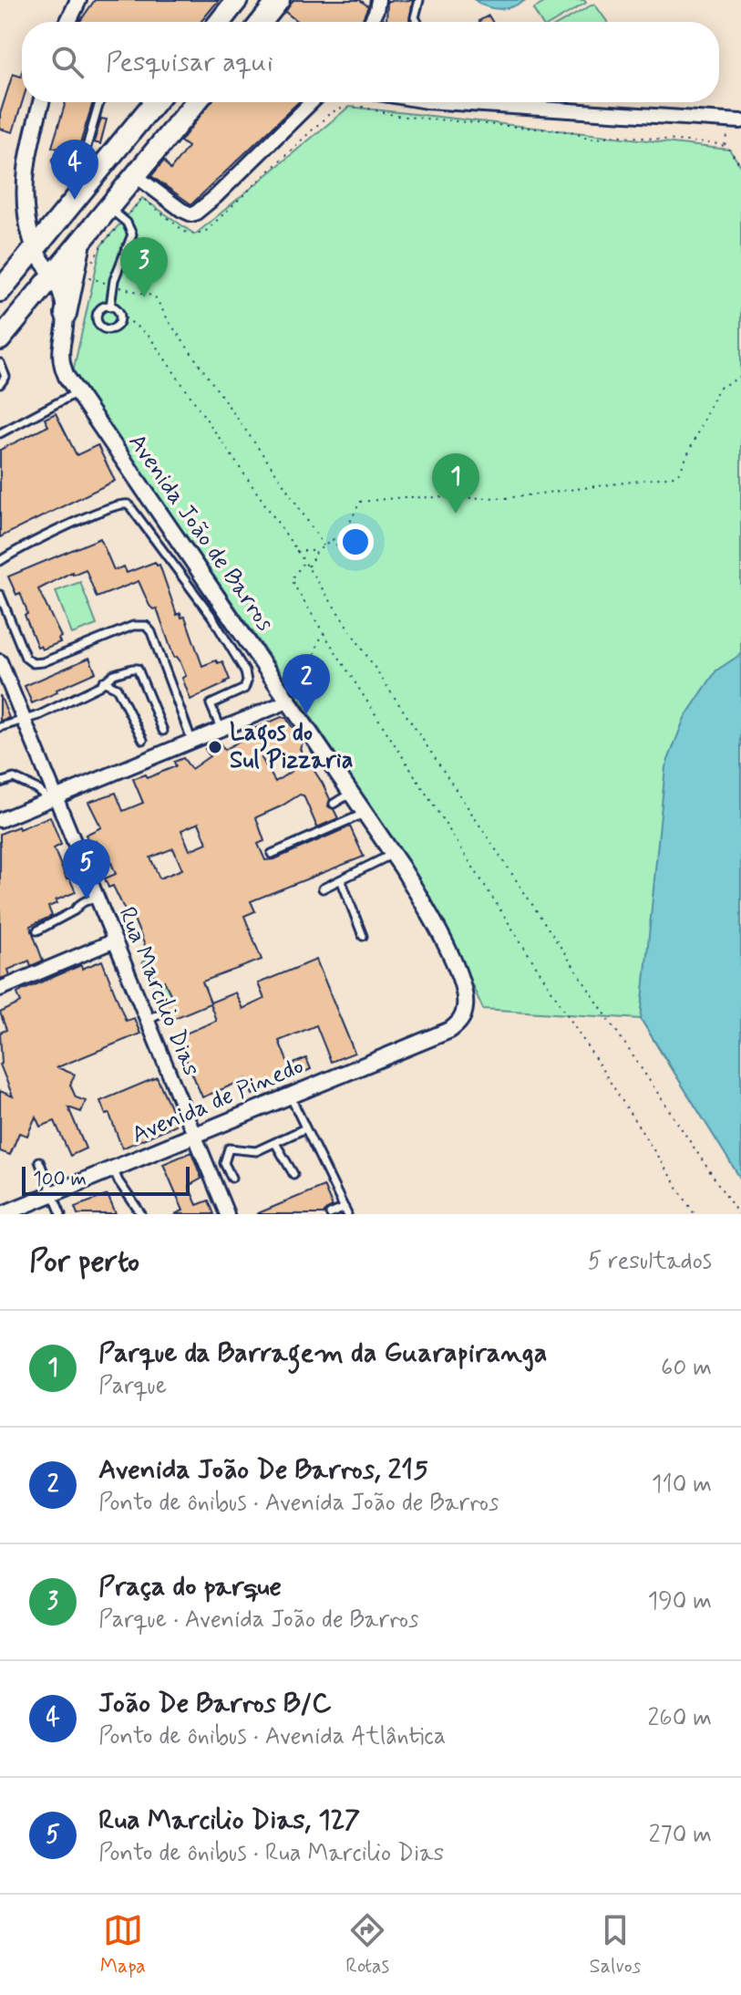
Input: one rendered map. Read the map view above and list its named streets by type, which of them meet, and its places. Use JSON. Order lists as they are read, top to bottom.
{
  "streets": {
    "street": ["Avenida João de Barros", "Rua Marcilio Dias", "Avenida de Pinedo"]
  },
  "crossings": [
    ["Avenida João de Barros", "Avenida de Pinedo"],
    ["Rua Marcilio Dias", "Avenida de Pinedo"]
  ],
  "places": ["Lagos do Sul Pizzaria"],
  "scale_bar": "100 m",
  "page": {
    "search": "Pesquisar aqui",
    "pins": [
      "4",
      "3",
      "1",
      "2",
      "5"
    ],
    "scale": "100 m",
    "heading": ["Por perto", "5 resultados"],
    "list": [
      {
        "mark": "1",
        "name": "Parque da Barragem da Guarapiranga",
        "note": "Parque",
        "value": "60 m"
      },
      {
        "mark": "2",
        "name": "Avenida João De Barros, 215",
        "note": "Ponto de ônibus · Avenida João de Barros",
        "value": "110 m"
      },
      {
        "mark": "3",
        "name": "Praça do parque",
        "note": "Parque · Avenida João de Barros",
        "value": "190 m"
      },
      {
        "mark": "4",
        "name": "João De Barros B/C",
        "note": "Ponto de ônibus · Avenida Atlântica",
        "value": "260 m"
      },
      {
        "mark": "5",
        "name": "Rua Marcilio Dias, 127",
        "note": "Ponto de ônibus · Rua Marcilio Dias",
        "value": "270 m"
      }
    ],
    "nav": ["Mapa", "Rotas", "Salvos"]
  }
}
